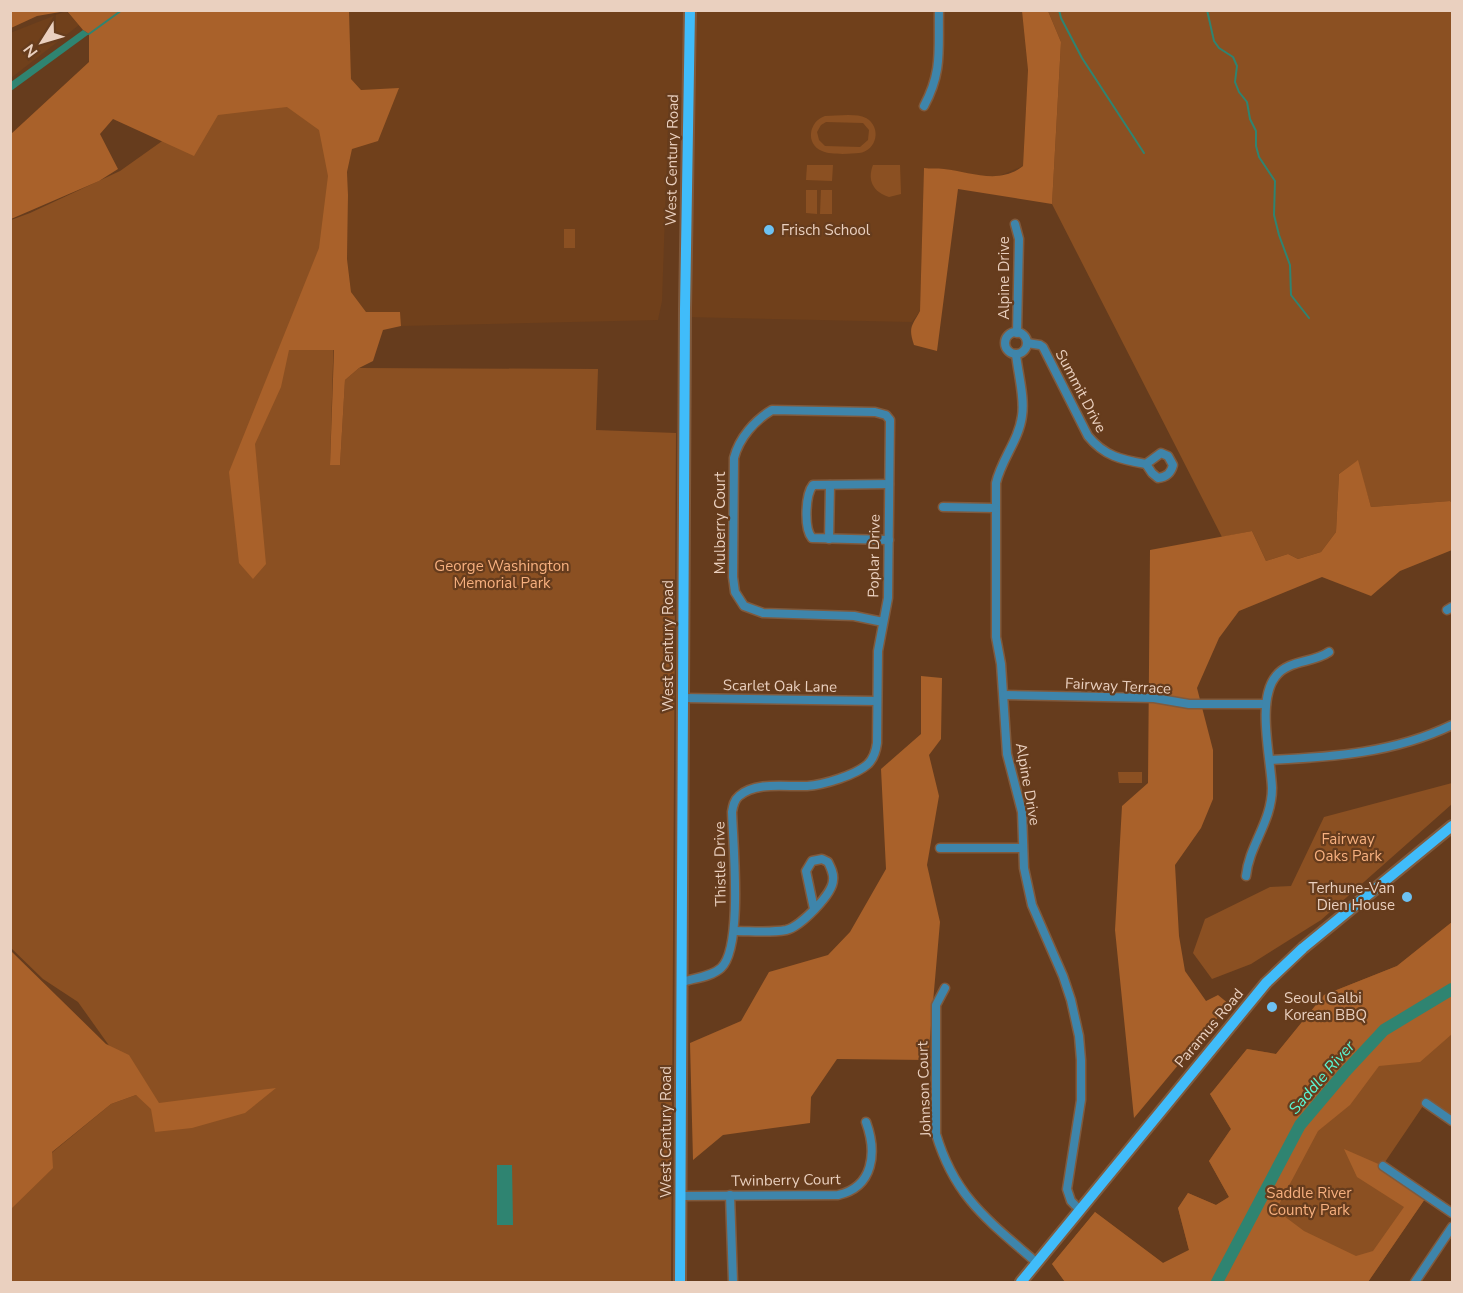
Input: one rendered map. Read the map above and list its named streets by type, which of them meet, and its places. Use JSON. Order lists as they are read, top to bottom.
{
  "streets": {
    "main road": ["West Century Road", "Paramus Road"],
    "street": [
      "Alpine Drive",
      "Summit Drive",
      "Mulberry Court",
      "Poplar Drive",
      "Scarlet Oak Lane",
      "Fairway Terrace",
      "Thistle Drive",
      "Johnson Court",
      "Twinberry Court"
    ]
  },
  "crossings": [
    ["West Century Road", "Scarlet Oak Lane"],
    ["West Century Road", "Thistle Drive"],
    ["West Century Road", "Twinberry Court"],
    ["Alpine Drive", "Summit Drive"],
    ["Alpine Drive", "Fairway Terrace"],
    ["Alpine Drive", "Paramus Road"],
    ["Mulberry Court", "Poplar Drive"],
    ["Poplar Drive", "Scarlet Oak Lane"],
    ["Poplar Drive", "Thistle Drive"],
    ["Paramus Road", "Johnson Court"]
  ],
  "water": ["Saddle River"],
  "parks": ["George Washington Memorial Park", "Fairway Oaks Park", "Saddle River County Park"],
  "places": ["Frisch School", "Terhune-Van Dien House", "Seoul Galbi Korean BBQ"],
  "north": "bottom left"
}
